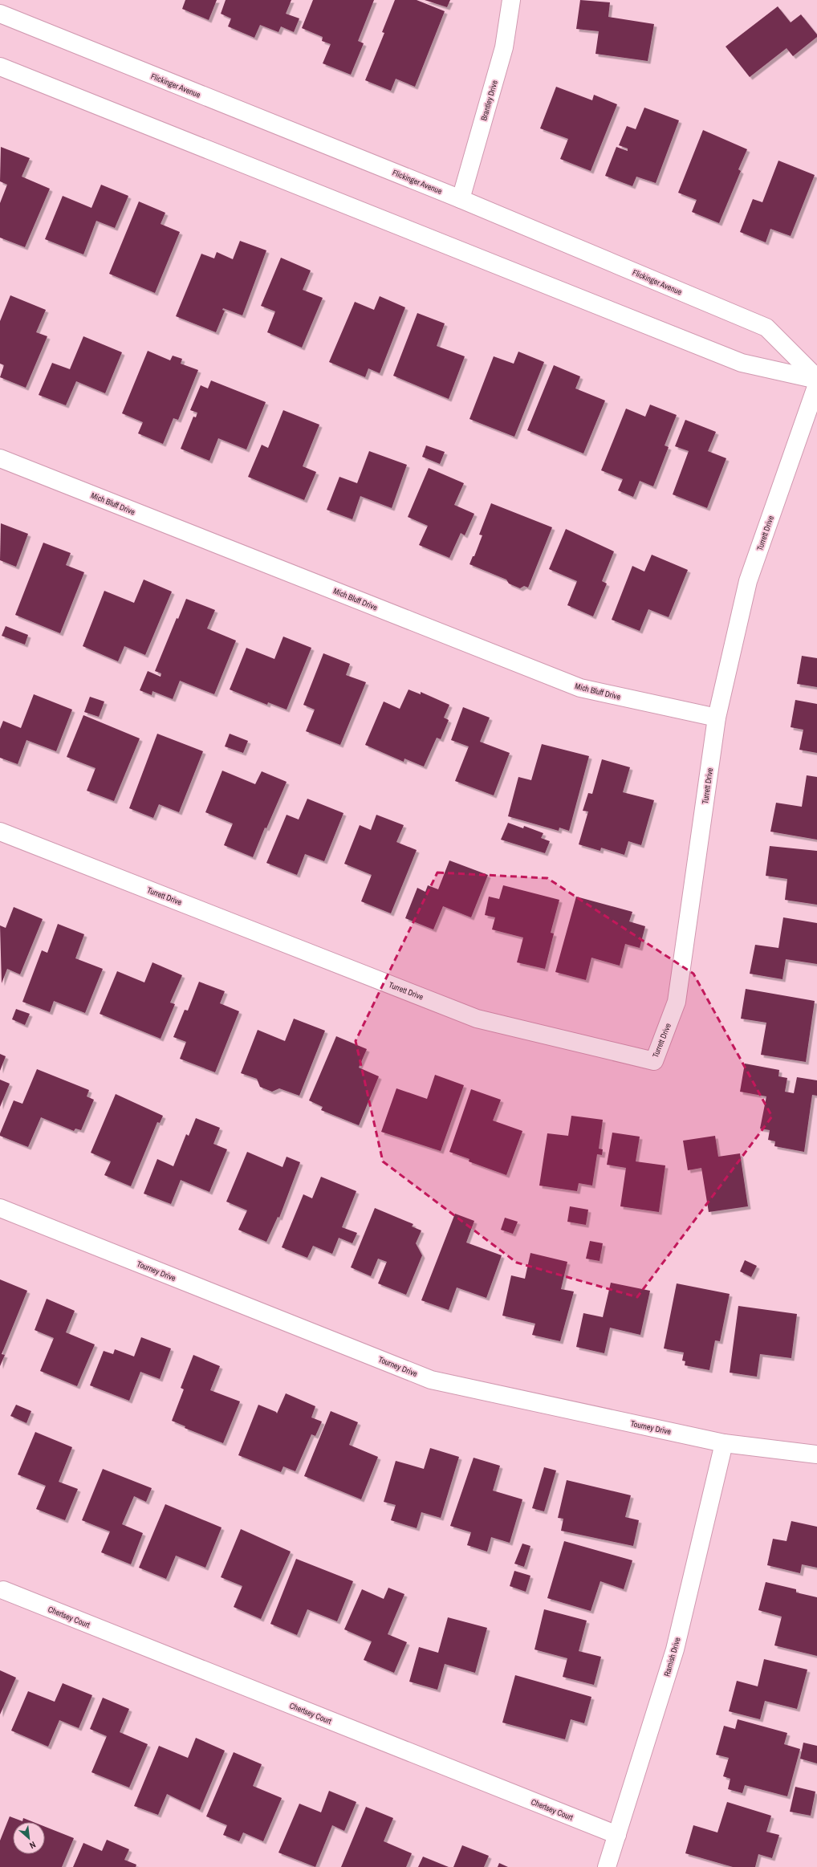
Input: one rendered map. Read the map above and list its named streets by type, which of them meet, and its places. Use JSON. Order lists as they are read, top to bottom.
{
  "streets": {
    "street": [
      "Flickinger Avenue",
      "Brantley Drive",
      "Mich Bluff Drive",
      "Turrett Drive",
      "Tourney Drive",
      "Chertsey Court",
      "Ramish Drive"
    ]
  },
  "crossings": [
    ["Flickinger Avenue", "Brantley Drive"],
    ["Mich Bluff Drive", "Turrett Drive"],
    ["Tourney Drive", "Ramish Drive"],
    ["Chertsey Court", "Ramish Drive"]
  ],
  "north": "bottom right"
}
